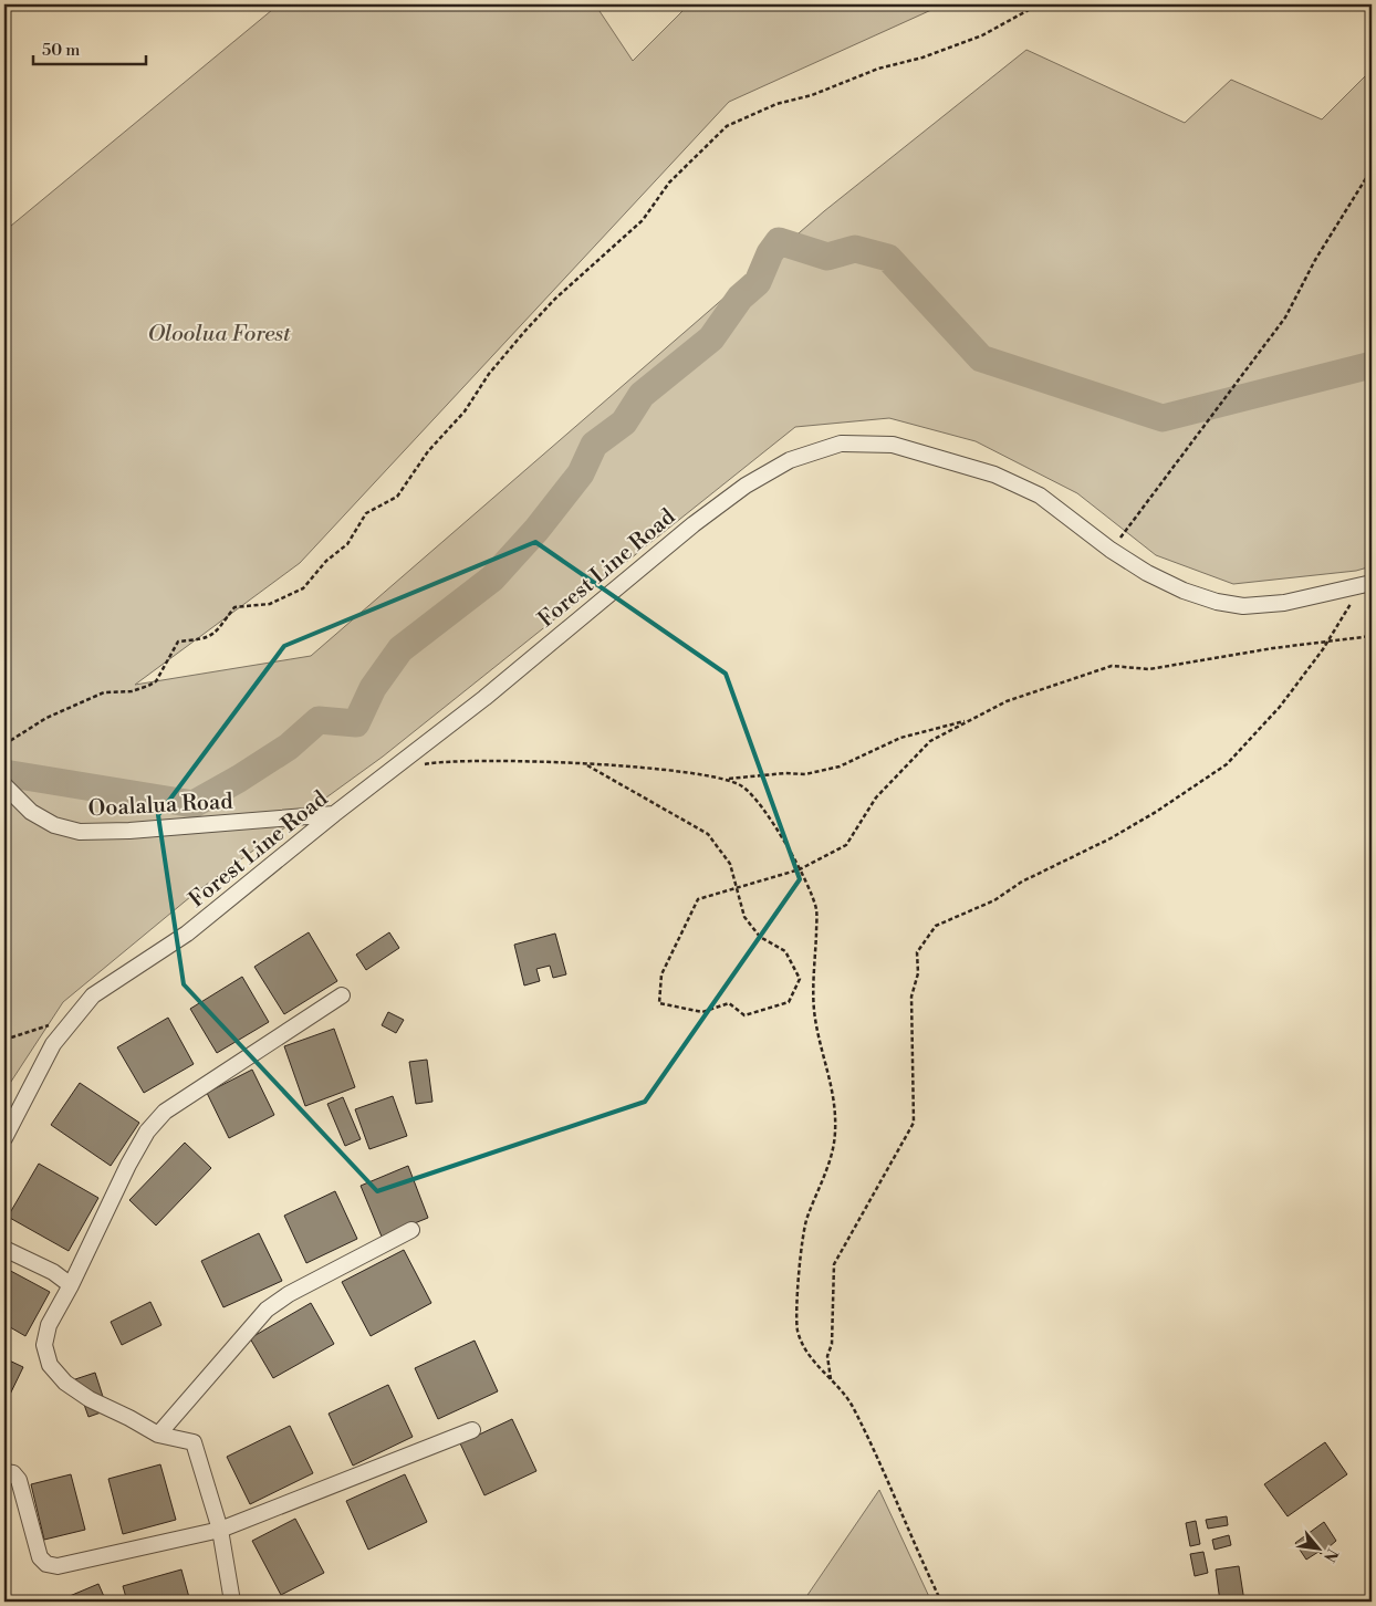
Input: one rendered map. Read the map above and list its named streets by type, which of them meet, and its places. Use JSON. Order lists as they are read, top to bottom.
{
  "streets": {
    "street": ["Forest Line Road", "Ooalalua Road"]
  },
  "crossings": [
    ["Forest Line Road", "Ooalalua Road"]
  ],
  "parks": ["Oloolua Forest"],
  "scale_bar": "50 m",
  "north": "bottom right"
}
